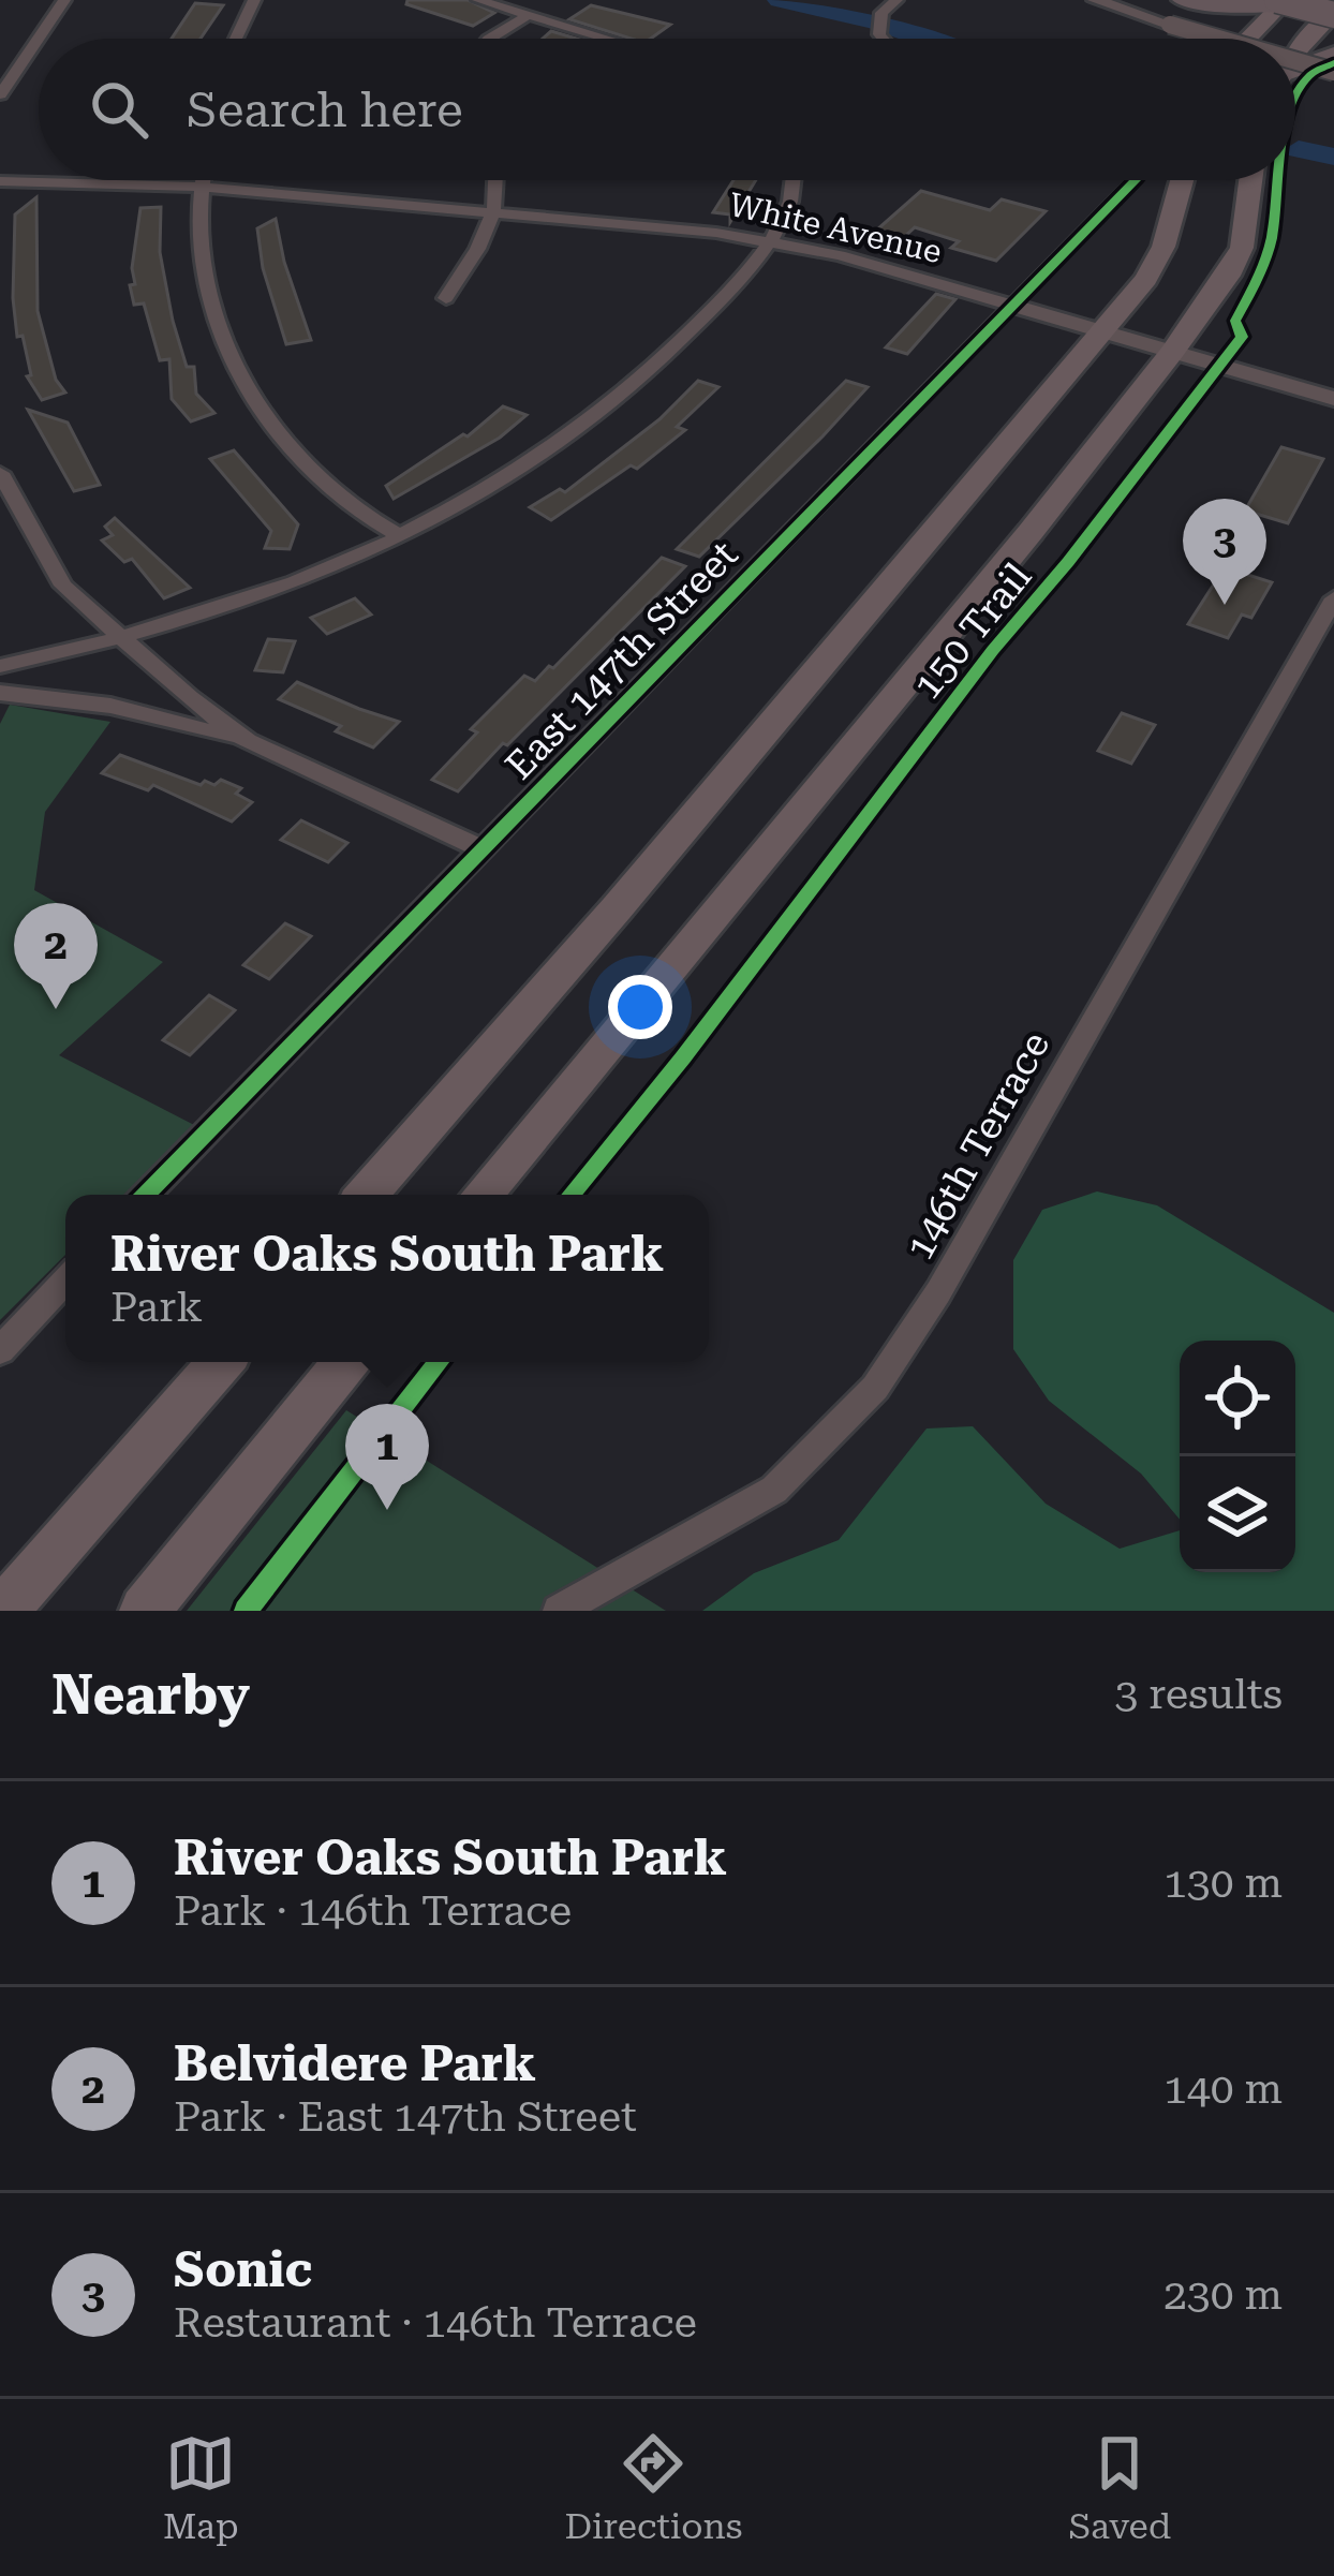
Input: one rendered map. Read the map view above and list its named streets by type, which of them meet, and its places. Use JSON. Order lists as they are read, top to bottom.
{
  "streets": {
    "street": ["White Avenue", "East 147th Street", "146th Terrace"],
    "cycle path": ["150 Trail"]
  },
  "crossings": [
    ["White Avenue", "East 147th Street"]
  ],
  "page": {
    "search": "Search here",
    "pins": ["3", "2", "1"],
    "popup": ["River Oaks South Park", "Park"],
    "heading": ["Nearby", "3 results"],
    "list": [
      {
        "mark": "1",
        "name": "River Oaks South Park",
        "note": "Park · 146th Terrace",
        "value": "130 m"
      },
      {
        "mark": "2",
        "name": "Belvidere Park",
        "note": "Park · East 147th Street",
        "value": "140 m"
      },
      {
        "mark": "3",
        "name": "Sonic",
        "note": "Restaurant · 146th Terrace",
        "value": "230 m"
      }
    ],
    "nav": ["Map", "Directions", "Saved"]
  }
}
